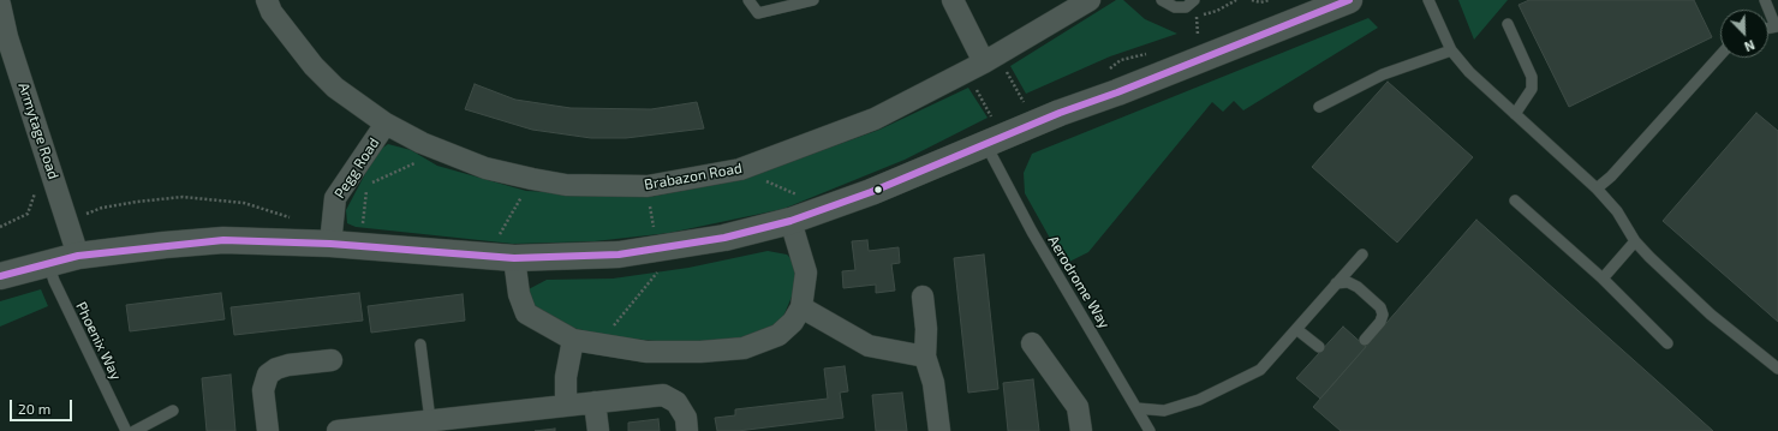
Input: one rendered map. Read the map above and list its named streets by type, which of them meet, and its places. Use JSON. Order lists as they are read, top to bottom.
{
  "streets": {
    "street": ["Armytage Road", "Pegg Road", "Brabazon Road"],
    "lane": ["Aerodrome Way", "Phoenix Way"]
  },
  "crossings": [
    ["Pegg Road", "Brabazon Road"]
  ],
  "scale_bar": "20 m",
  "north": "bottom right"
}
